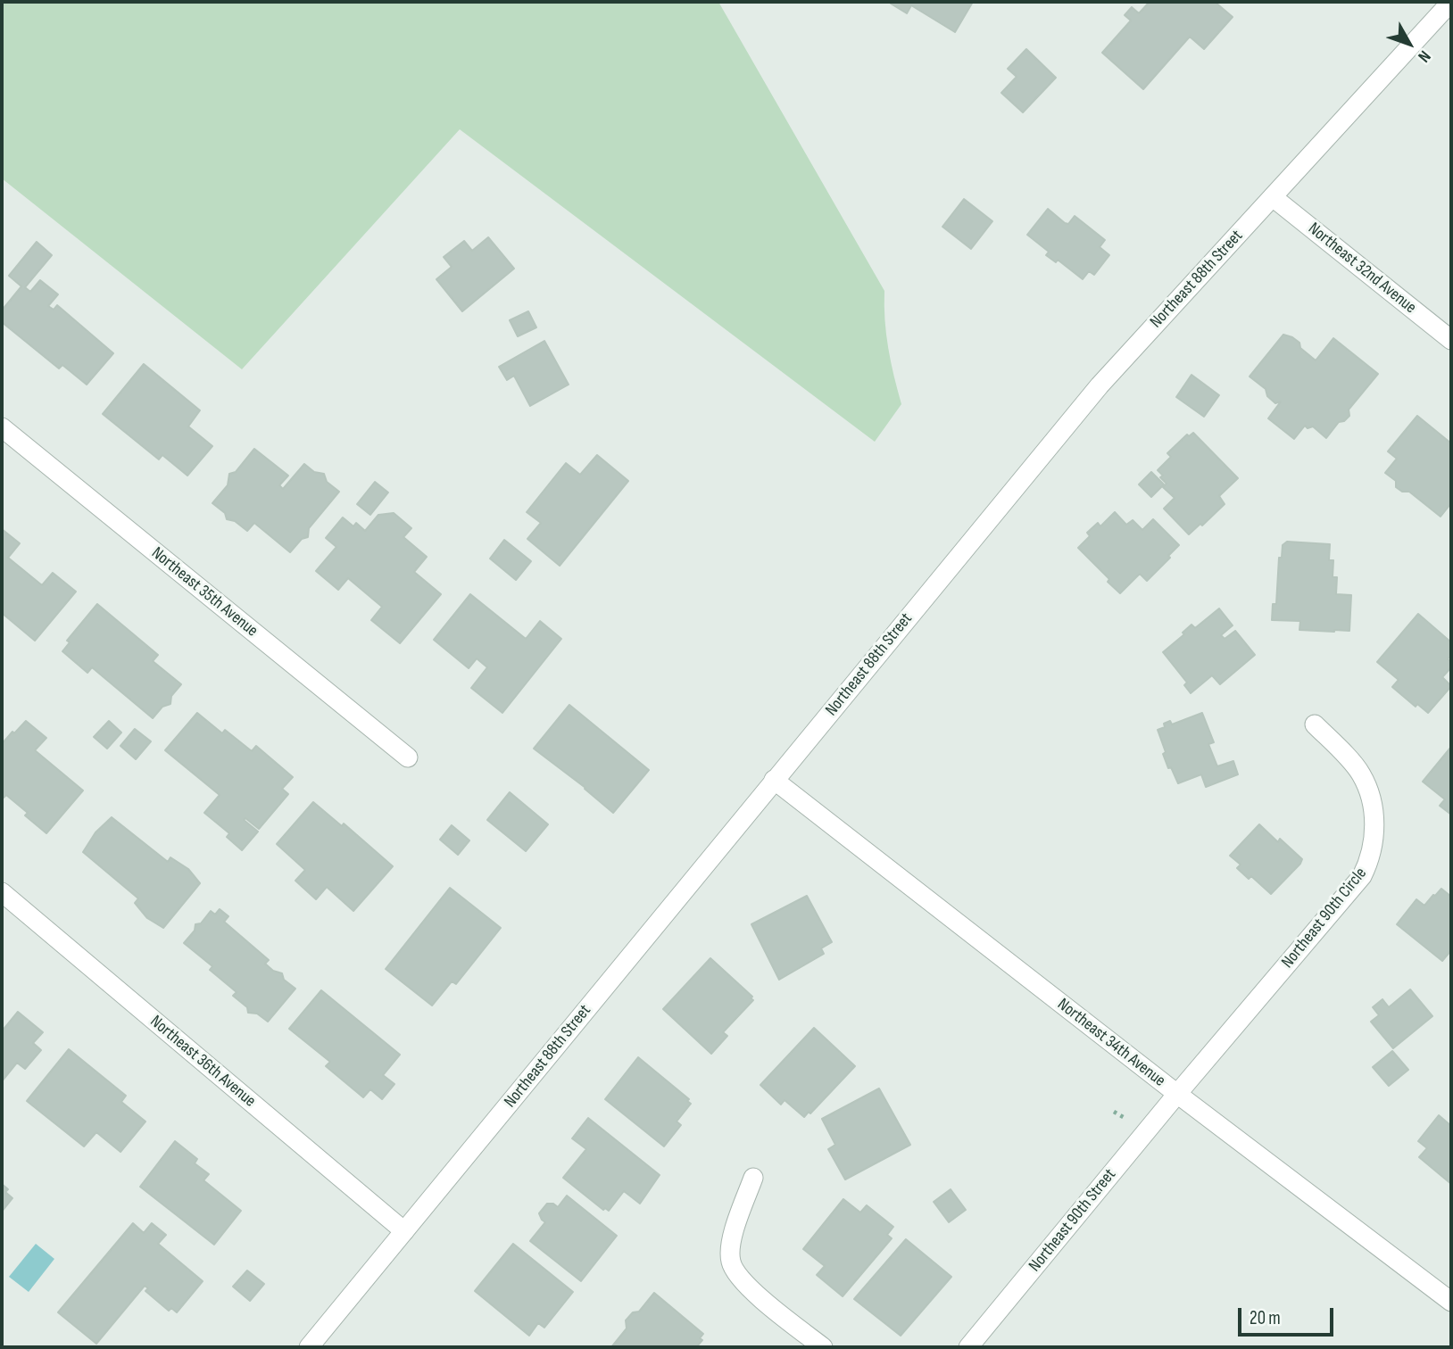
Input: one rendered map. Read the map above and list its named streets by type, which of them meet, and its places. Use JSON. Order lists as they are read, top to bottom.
{
  "streets": {
    "street": [
      "Northeast 32nd Avenue",
      "Northeast 88th Street",
      "Northeast 35th Avenue",
      "Northeast 90th Circle",
      "Northeast 34th Avenue",
      "Northeast 36th Avenue",
      "Northeast 90th Street"
    ]
  },
  "crossings": [
    ["Northeast 32nd Avenue", "Northeast 88th Street"],
    ["Northeast 88th Street", "Northeast 34th Avenue"],
    ["Northeast 88th Street", "Northeast 36th Avenue"],
    ["Northeast 90th Circle", "Northeast 34th Avenue"],
    ["Northeast 90th Circle", "Northeast 90th Street"],
    ["Northeast 34th Avenue", "Northeast 90th Street"]
  ],
  "scale_bar": "20 m",
  "north": "bottom right"
}
